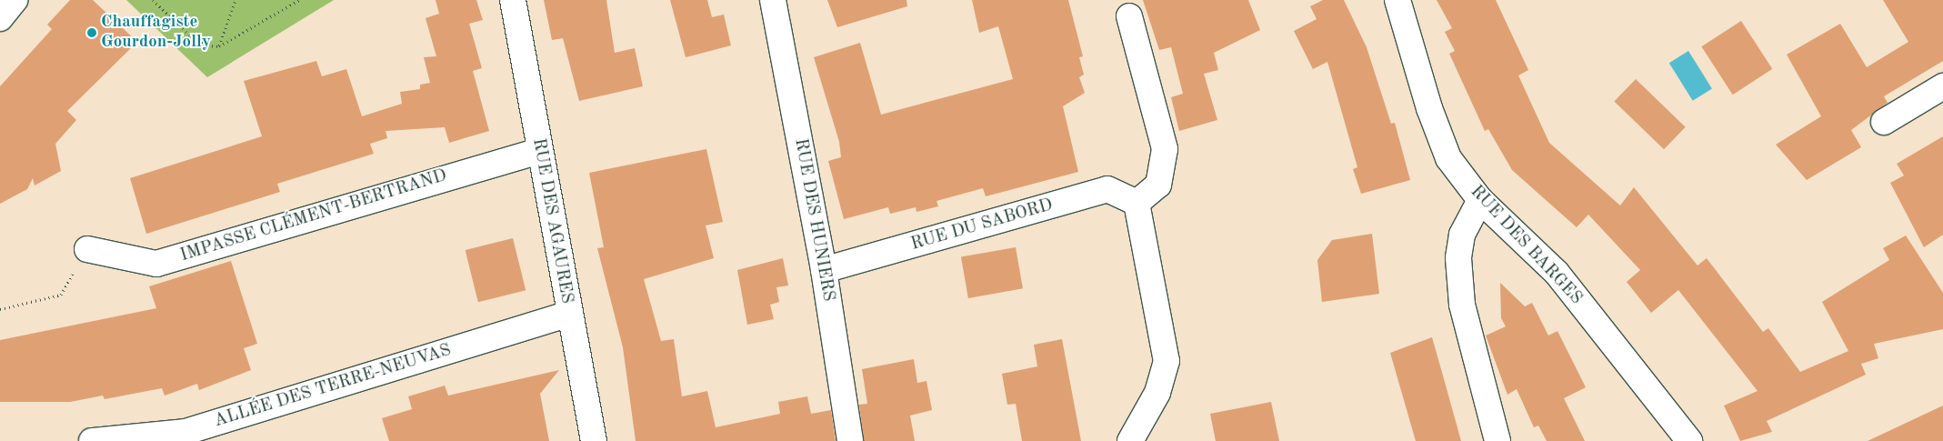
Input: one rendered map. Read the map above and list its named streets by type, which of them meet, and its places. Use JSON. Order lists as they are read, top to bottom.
{
  "streets": {
    "street": [
      "IMPASSE CLÉMENT-BERTRAND",
      "RUE DES HUNIERS",
      "RUE DES AGAURES",
      "RUE DU SABORD",
      "RUE DES BARGES",
      "ALLÉE DES TERRE-NEUVAS"
    ]
  },
  "crossings": [
    ["IMPASSE CLÉMENT-BERTRAND", "RUE DES AGAURES"],
    ["RUE DES HUNIERS", "RUE DU SABORD"],
    ["RUE DES AGAURES", "ALLÉE DES TERRE-NEUVAS"]
  ],
  "places": ["Chauffagiste Gourdon-Jolly"]
}
